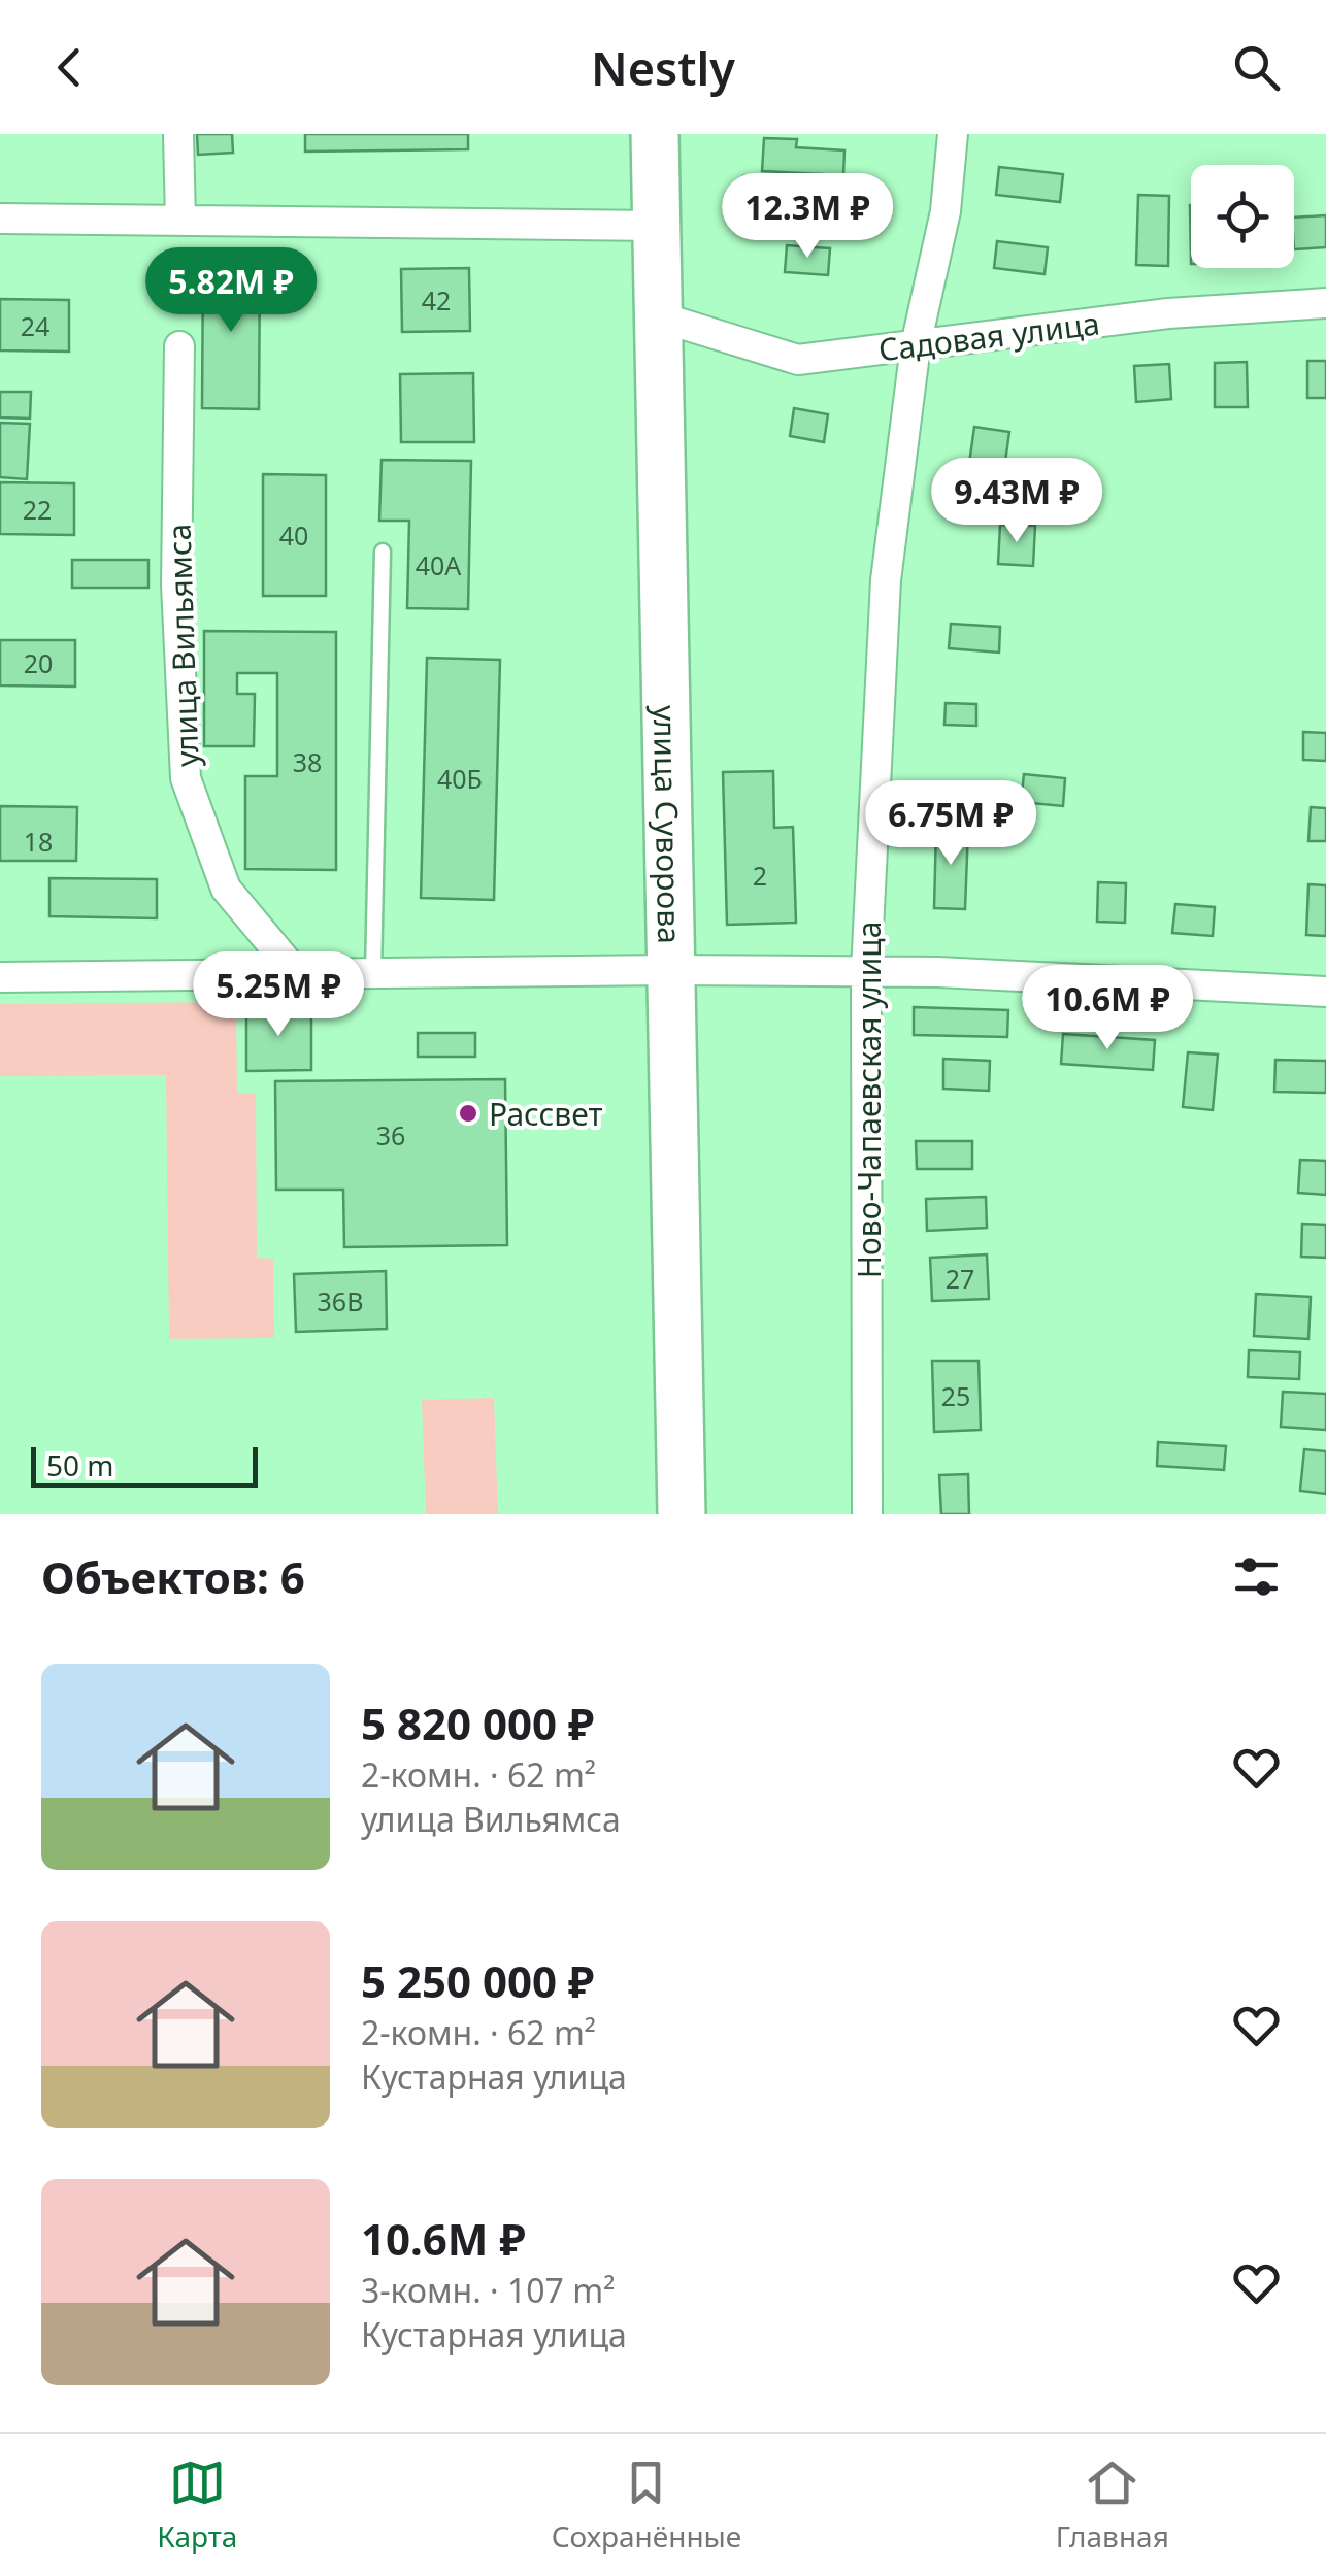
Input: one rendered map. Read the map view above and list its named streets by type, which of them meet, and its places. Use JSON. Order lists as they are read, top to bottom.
{
  "streets": {
    "main road": ["улица Суворова"],
    "street": ["Садовая улица", "улица Вильямса", "Ново-Чапаевская улица"]
  },
  "crossings": [
    ["Садовая улица", "улица Суворова"],
    ["Садовая улица", "Ново-Чапаевская улица"]
  ],
  "places": ["Рассвет"],
  "house_numbers": [
    "42",
    "24",
    "22",
    "40",
    "40А",
    "20",
    "38",
    "40Б",
    "18",
    "2",
    "36",
    "27",
    "36В",
    "25"
  ],
  "scale_bar": "50 m",
  "page": {
    "header": "Nestly",
    "price": [
      "12.3M ₽",
      "5.82M ₽",
      "9.43M ₽",
      "6.75M ₽",
      "5.25M ₽",
      "10.6M ₽"
    ],
    "scale": "50 m",
    "heading": "Объектов: 6",
    "list": [
      {
        "name": "5 820 000 ₽",
        "note": "2-комн. · 62 m² · улица Вильямса"
      },
      {
        "name": "5 250 000 ₽",
        "note": "2-комн. · 62 m² · Кустарная улица"
      },
      {
        "name": "10.6M ₽",
        "note": "3-комн. · 107 m² · Кустарная улица"
      }
    ],
    "tabs": ["Карта", "Сохранённые", "Главная"]
  }
}
